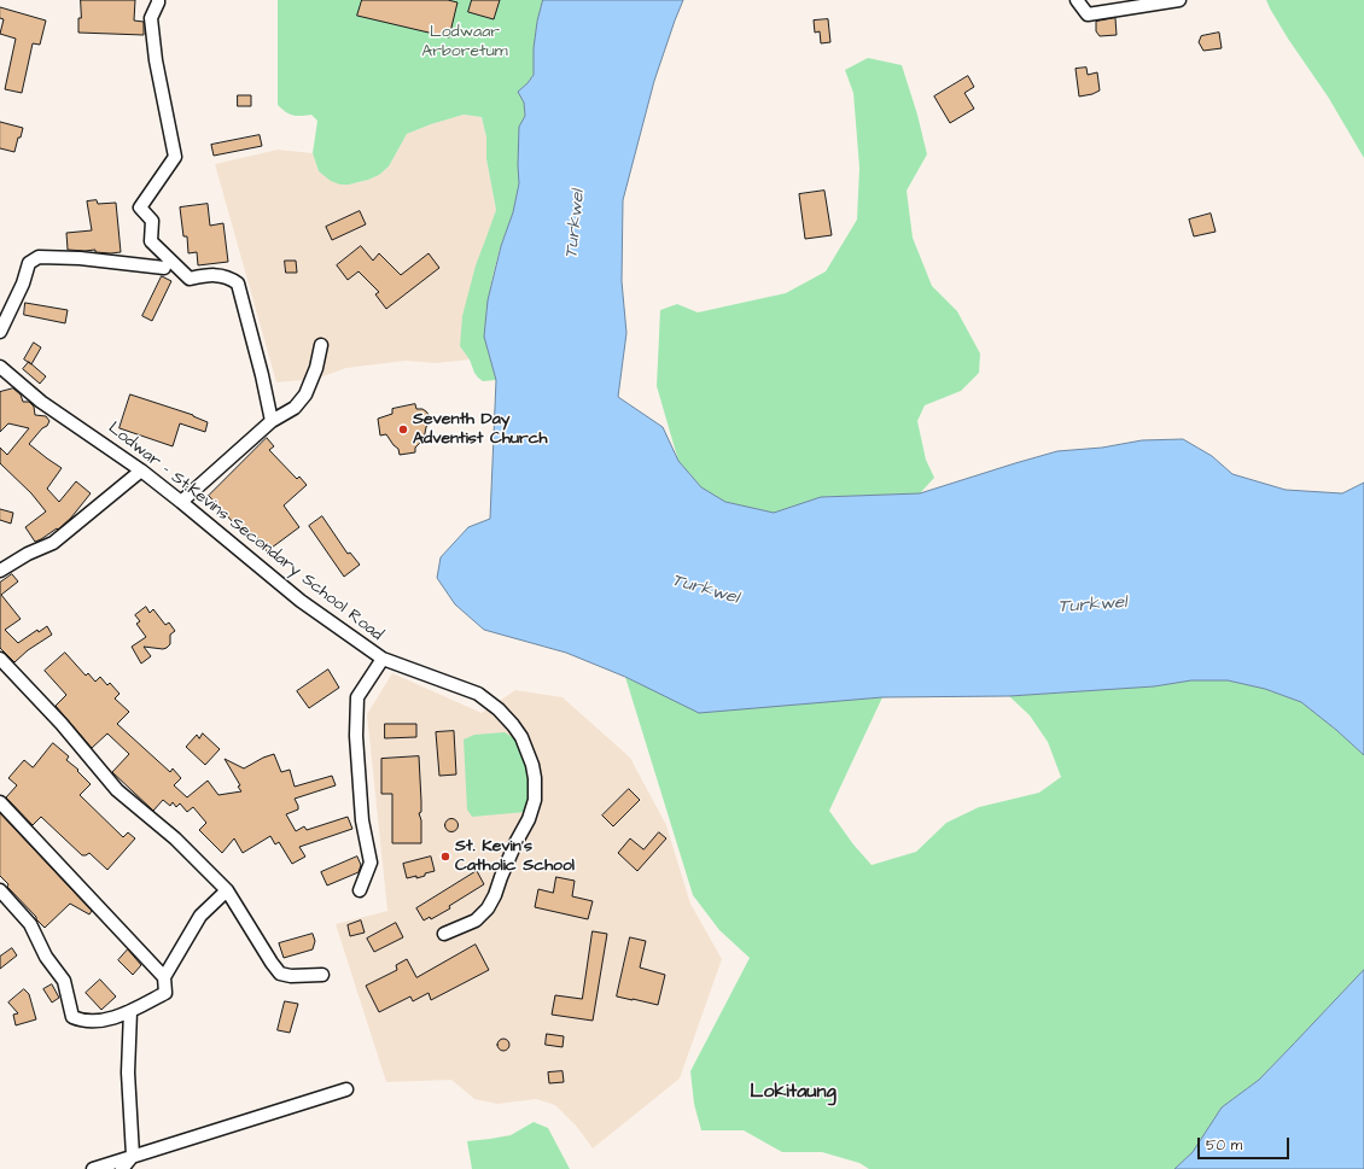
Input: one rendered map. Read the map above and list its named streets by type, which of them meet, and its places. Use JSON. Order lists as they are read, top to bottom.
{
  "streets": {
    "street": ["Lodwar - St.Kevins Secondary School Road"]
  },
  "districts": ["Lokitaung"],
  "water": ["Turkwel"],
  "parks": ["Lodwaar Arboretum"],
  "places": ["Seventh Day Adventist Church", "St. Kevin's Catholic School"],
  "scale_bar": "50 m"
}
